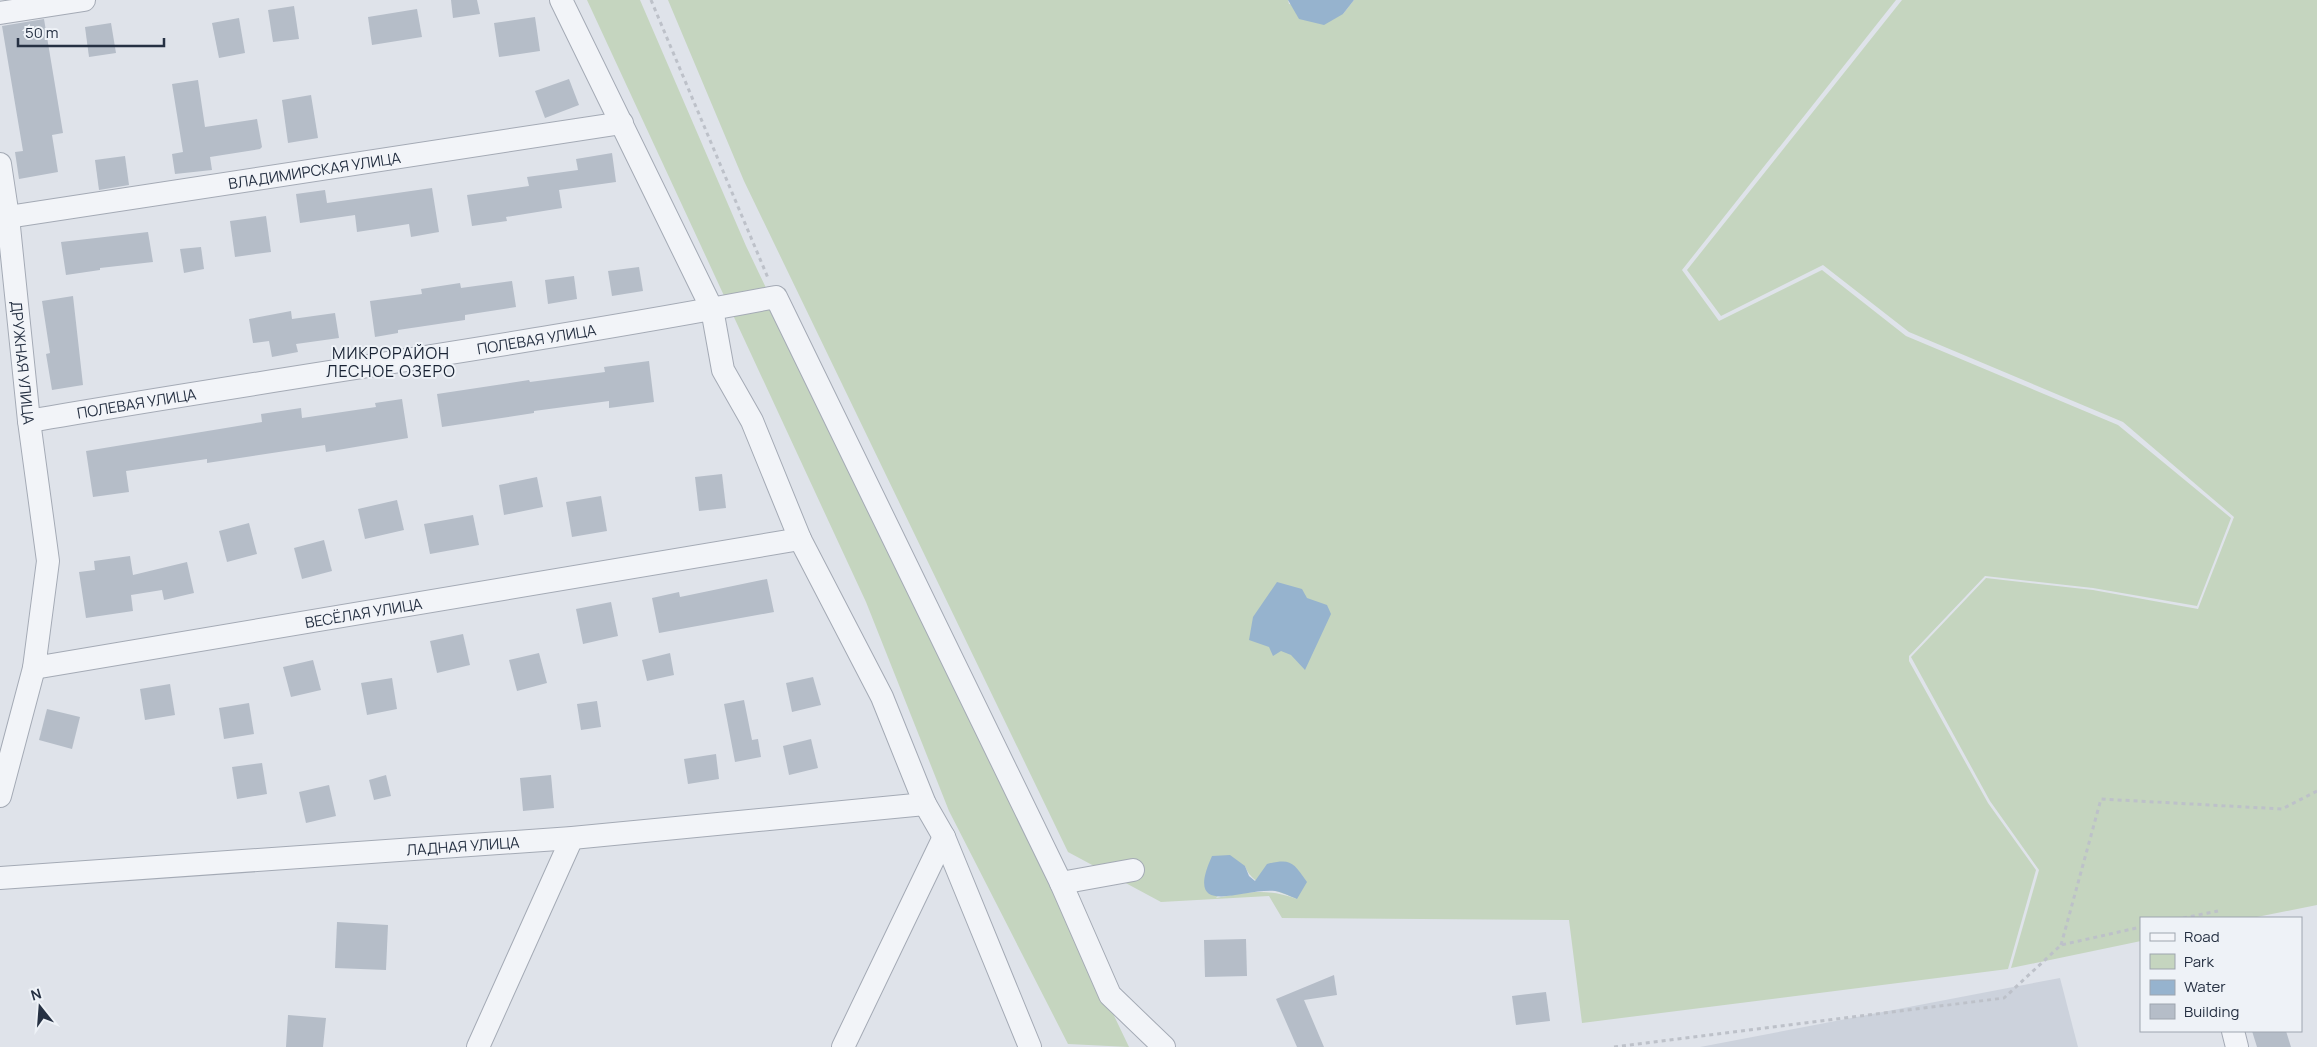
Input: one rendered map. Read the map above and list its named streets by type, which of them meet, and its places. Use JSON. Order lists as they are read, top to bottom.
{
  "streets": {
    "street": [
      "ВЛАДИМИРСКАЯ УЛИЦА",
      "ПОЛЕВАЯ УЛИЦА",
      "ДРУЖНАЯ УЛИЦА",
      "ВЕСЁЛАЯ УЛИЦА",
      "ЛАДНАЯ УЛИЦА"
    ]
  },
  "crossings": [
    ["ВЛАДИМИРСКАЯ УЛИЦА", "ДРУЖНАЯ УЛИЦА"],
    ["ПОЛЕВАЯ УЛИЦА", "ДРУЖНАЯ УЛИЦА"],
    ["ДРУЖНАЯ УЛИЦА", "ВЕСЁЛАЯ УЛИЦА"]
  ],
  "districts": ["МИКРОРАЙОН ЛЕСНОЕ ОЗЕРО"],
  "legend": [
    "Road",
    "Park",
    "Water",
    "Building"
  ],
  "scale_bar": "50 m",
  "north": "top"
}
